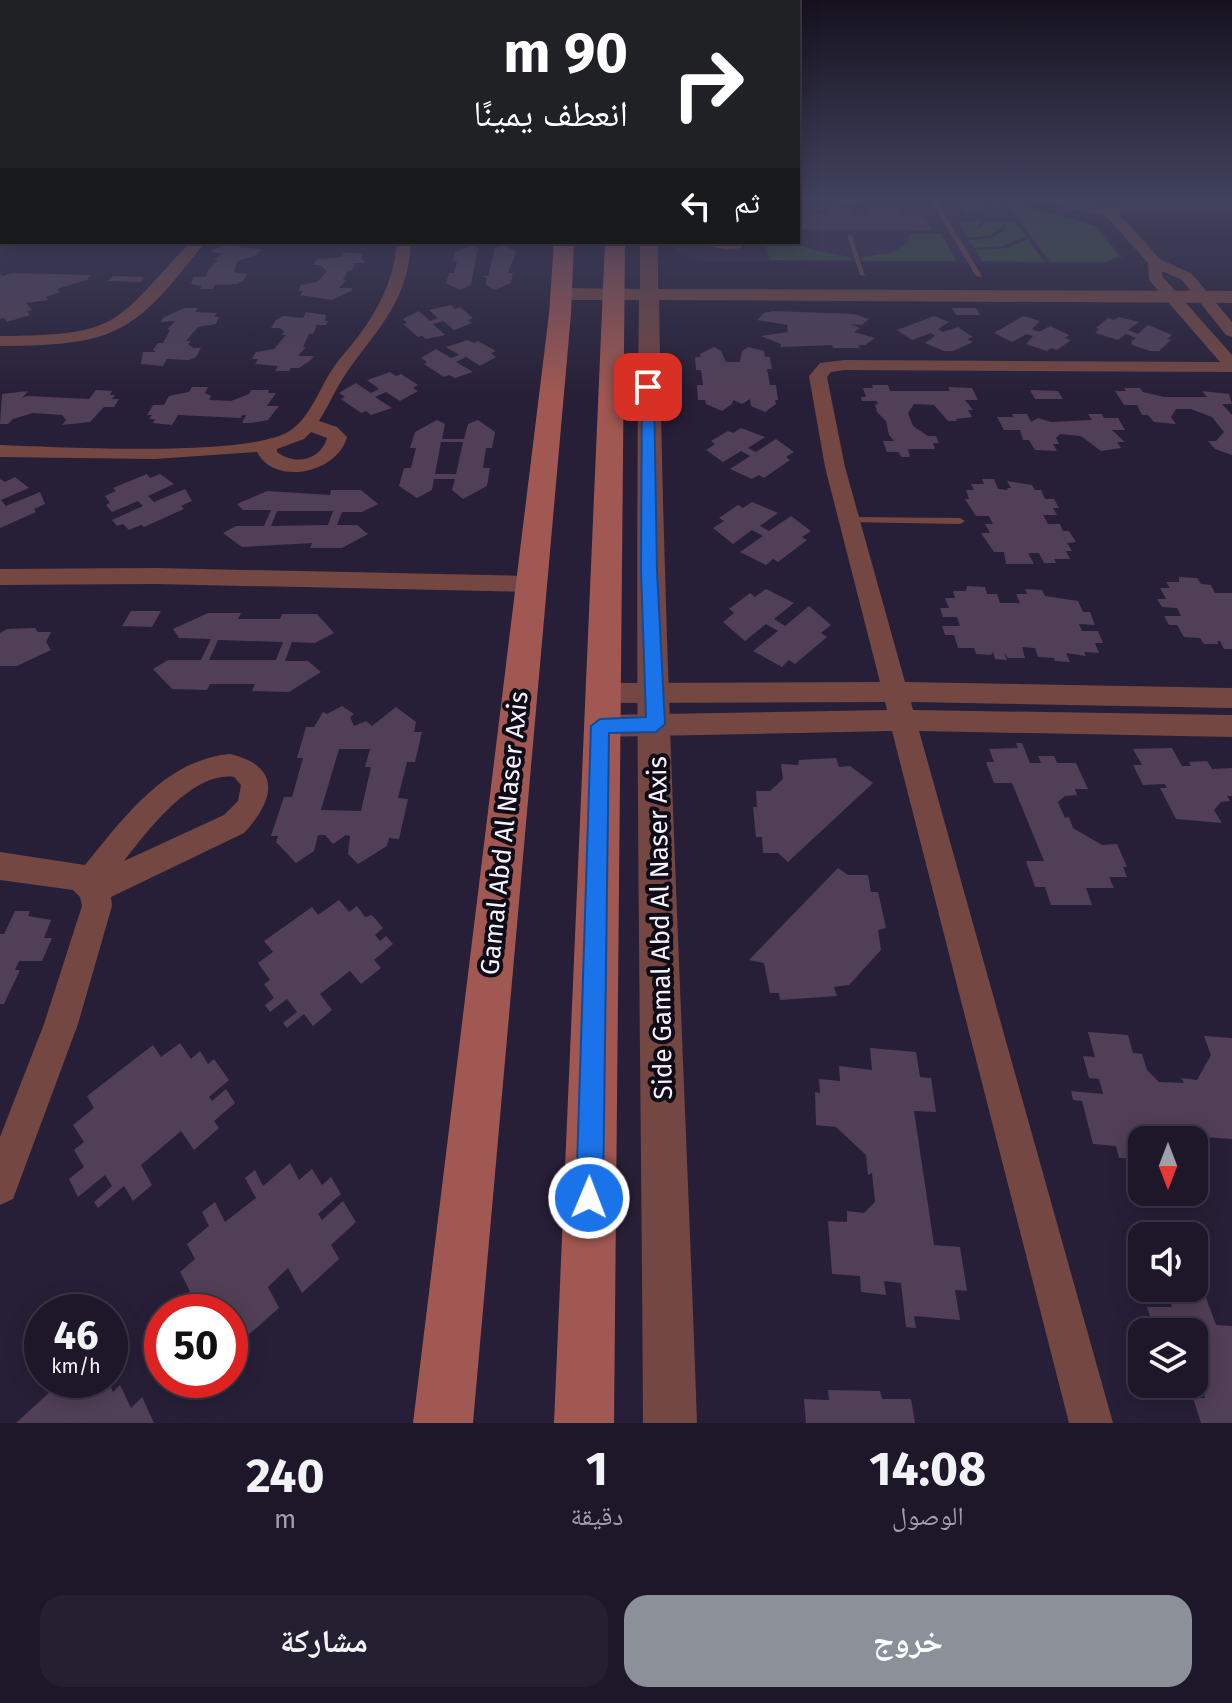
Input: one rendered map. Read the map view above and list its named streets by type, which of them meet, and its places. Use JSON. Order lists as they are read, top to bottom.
{
  "streets": {
    "main road": ["Gamal Abd Al Naser Axis"],
    "street": ["Side Gamal Abd Al Naser Axis"]
  },
  "crossings": [
    ["Gamal Abd Al Naser Axis", "Side Gamal Abd Al Naser Axis"]
  ],
  "north": "bottom",
  "page": {
    "turn": ["90 m", "انعطف يمينًا"],
    "then": "ثم",
    "speed": "46 km/h",
    "limit": "50",
    "eta": [
      "14:08",
      "الوصول",
      "1",
      "دقيقة",
      "240",
      "m"
    ],
    "buttons": ["خروج", "مشاركة"]
  }
}
